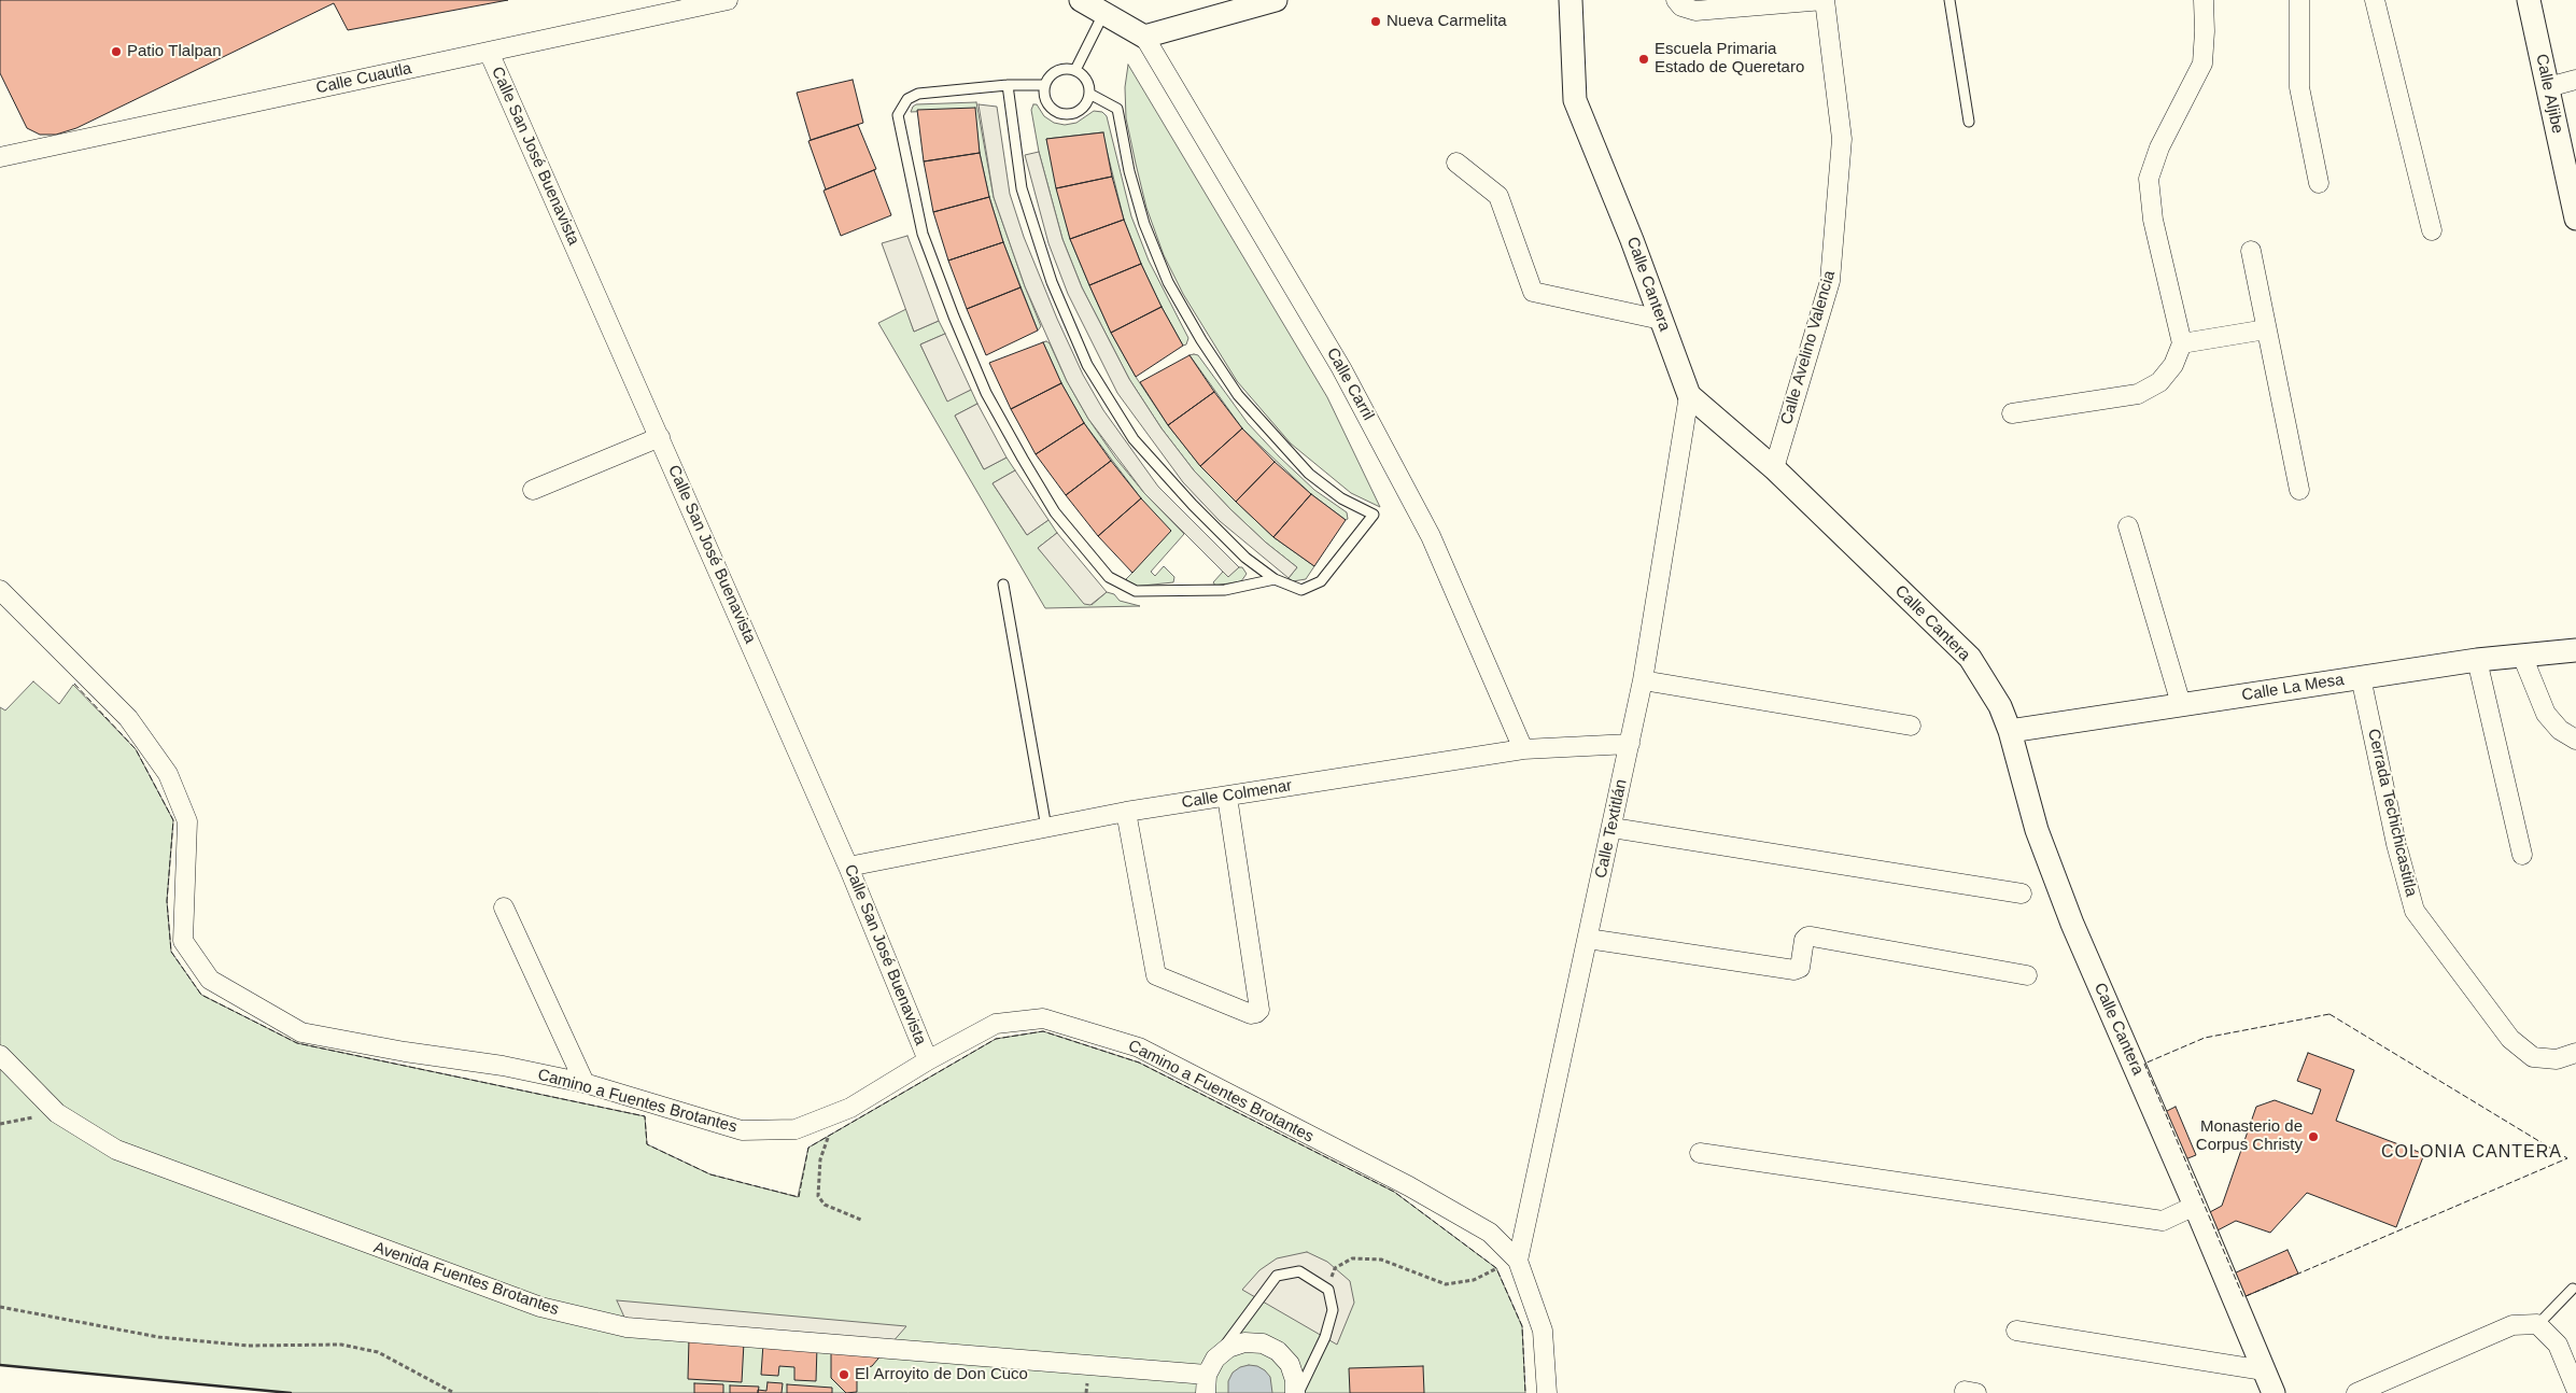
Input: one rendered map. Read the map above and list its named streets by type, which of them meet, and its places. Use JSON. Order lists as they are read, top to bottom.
{
  "streets": {
    "street": [
      "Calle Cuautla",
      "Calle Aljibe",
      "Calle San José Buenavista",
      "Calle Cantera",
      "Calle Avelino Valencia",
      "Calle Carril",
      "Calle La Mesa",
      "Calle Colmenar",
      "Cerrada Techichicastitla",
      "Calle Textitlán",
      "Camino a Fuentes Brotantes",
      "Avenida Fuentes Brotantes"
    ]
  },
  "crossings": [
    ["Calle Cuautla", "Calle San José Buenavista"],
    ["Calle San José Buenavista", "Calle Colmenar"],
    ["Calle San José Buenavista", "Camino a Fuentes Brotantes"],
    ["Calle Cantera", "Calle Avelino Valencia"],
    ["Calle Cantera", "Calle La Mesa"],
    ["Calle Cantera", "Calle Textitlán"],
    ["Calle Carril", "Calle Colmenar"],
    ["Calle La Mesa", "Cerrada Techichicastitla"],
    ["Calle Colmenar", "Calle Textitlán"],
    ["Calle Textitlán", "Camino a Fuentes Brotantes"]
  ],
  "districts": ["COLONIA CANTERA"],
  "places": [
    "Nueva Carmelita",
    "Patio Tlalpan",
    "Escuela Primaria Estado de Queretaro",
    "Monasterio de Corpus Christy",
    "El Arroyito de Don Cuco"
  ]
}
